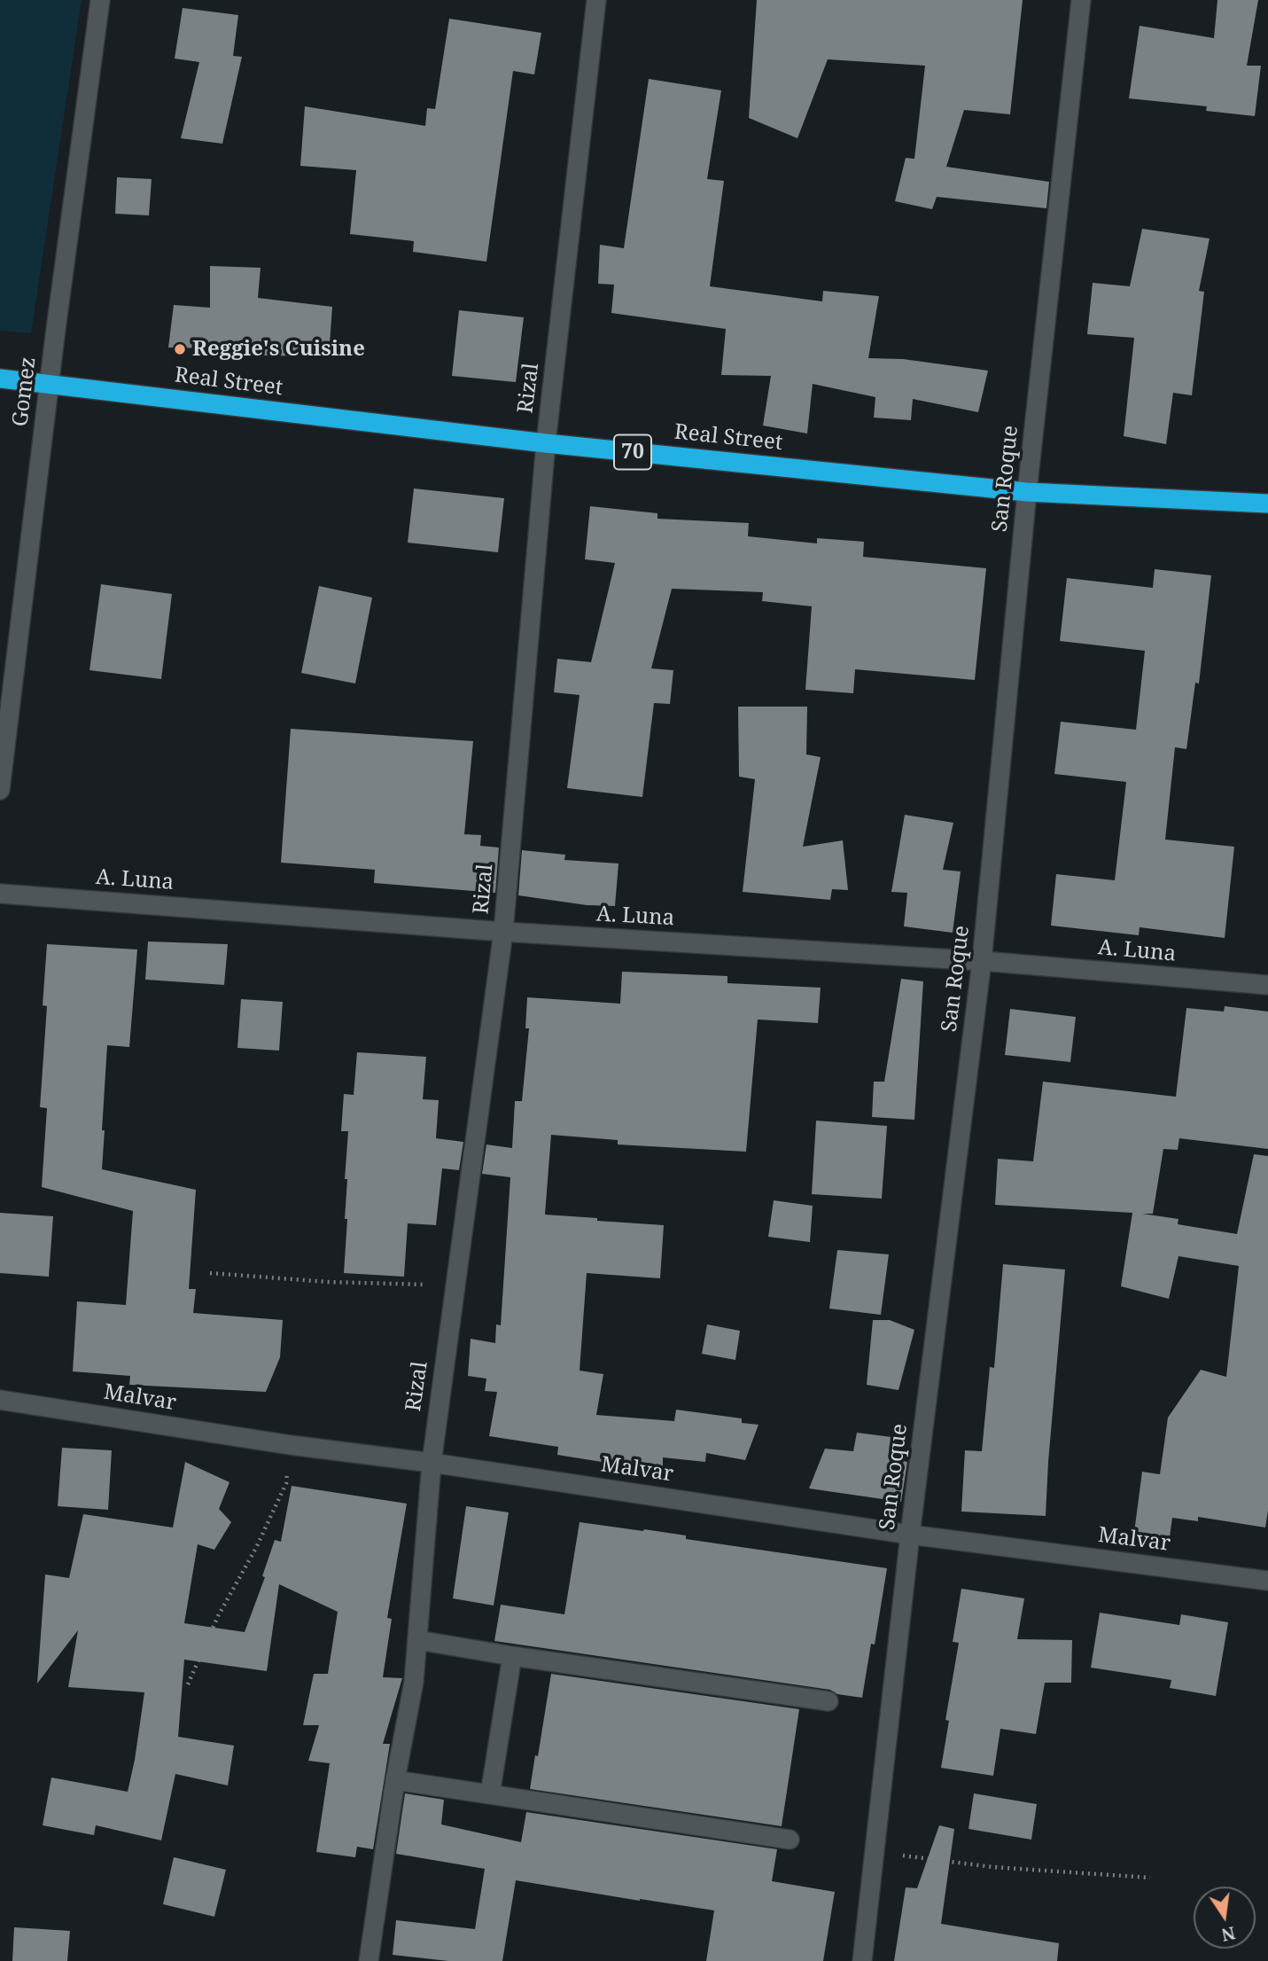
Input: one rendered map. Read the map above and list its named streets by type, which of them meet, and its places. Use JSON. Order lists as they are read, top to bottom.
{
  "streets": {
    "highway": ["Real Street", "70"],
    "street": [
      "Rizal",
      "Gomez",
      "San Roque",
      "A. Luna",
      "Malvar"
    ]
  },
  "crossings": [
    ["Real Street", "Rizal"],
    ["Real Street", "Gomez"],
    ["Real Street", "San Roque"],
    ["Rizal", "A. Luna"],
    ["Rizal", "Malvar"],
    ["San Roque", "A. Luna"],
    ["San Roque", "Malvar"]
  ],
  "places": ["Reggie's Cuisine"],
  "north": "bottom"
}
